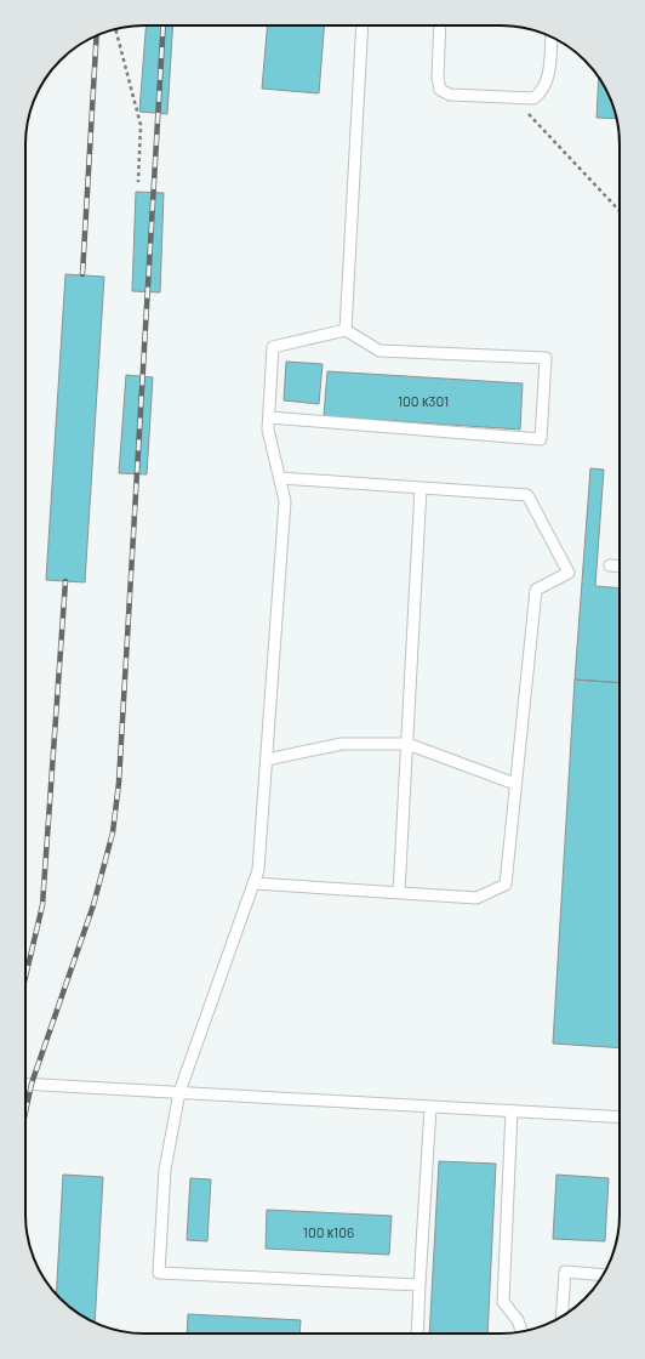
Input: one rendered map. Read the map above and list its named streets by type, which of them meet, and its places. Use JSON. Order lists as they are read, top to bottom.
{
  "house_numbers": ["100 к301", "100 к106"]
}
